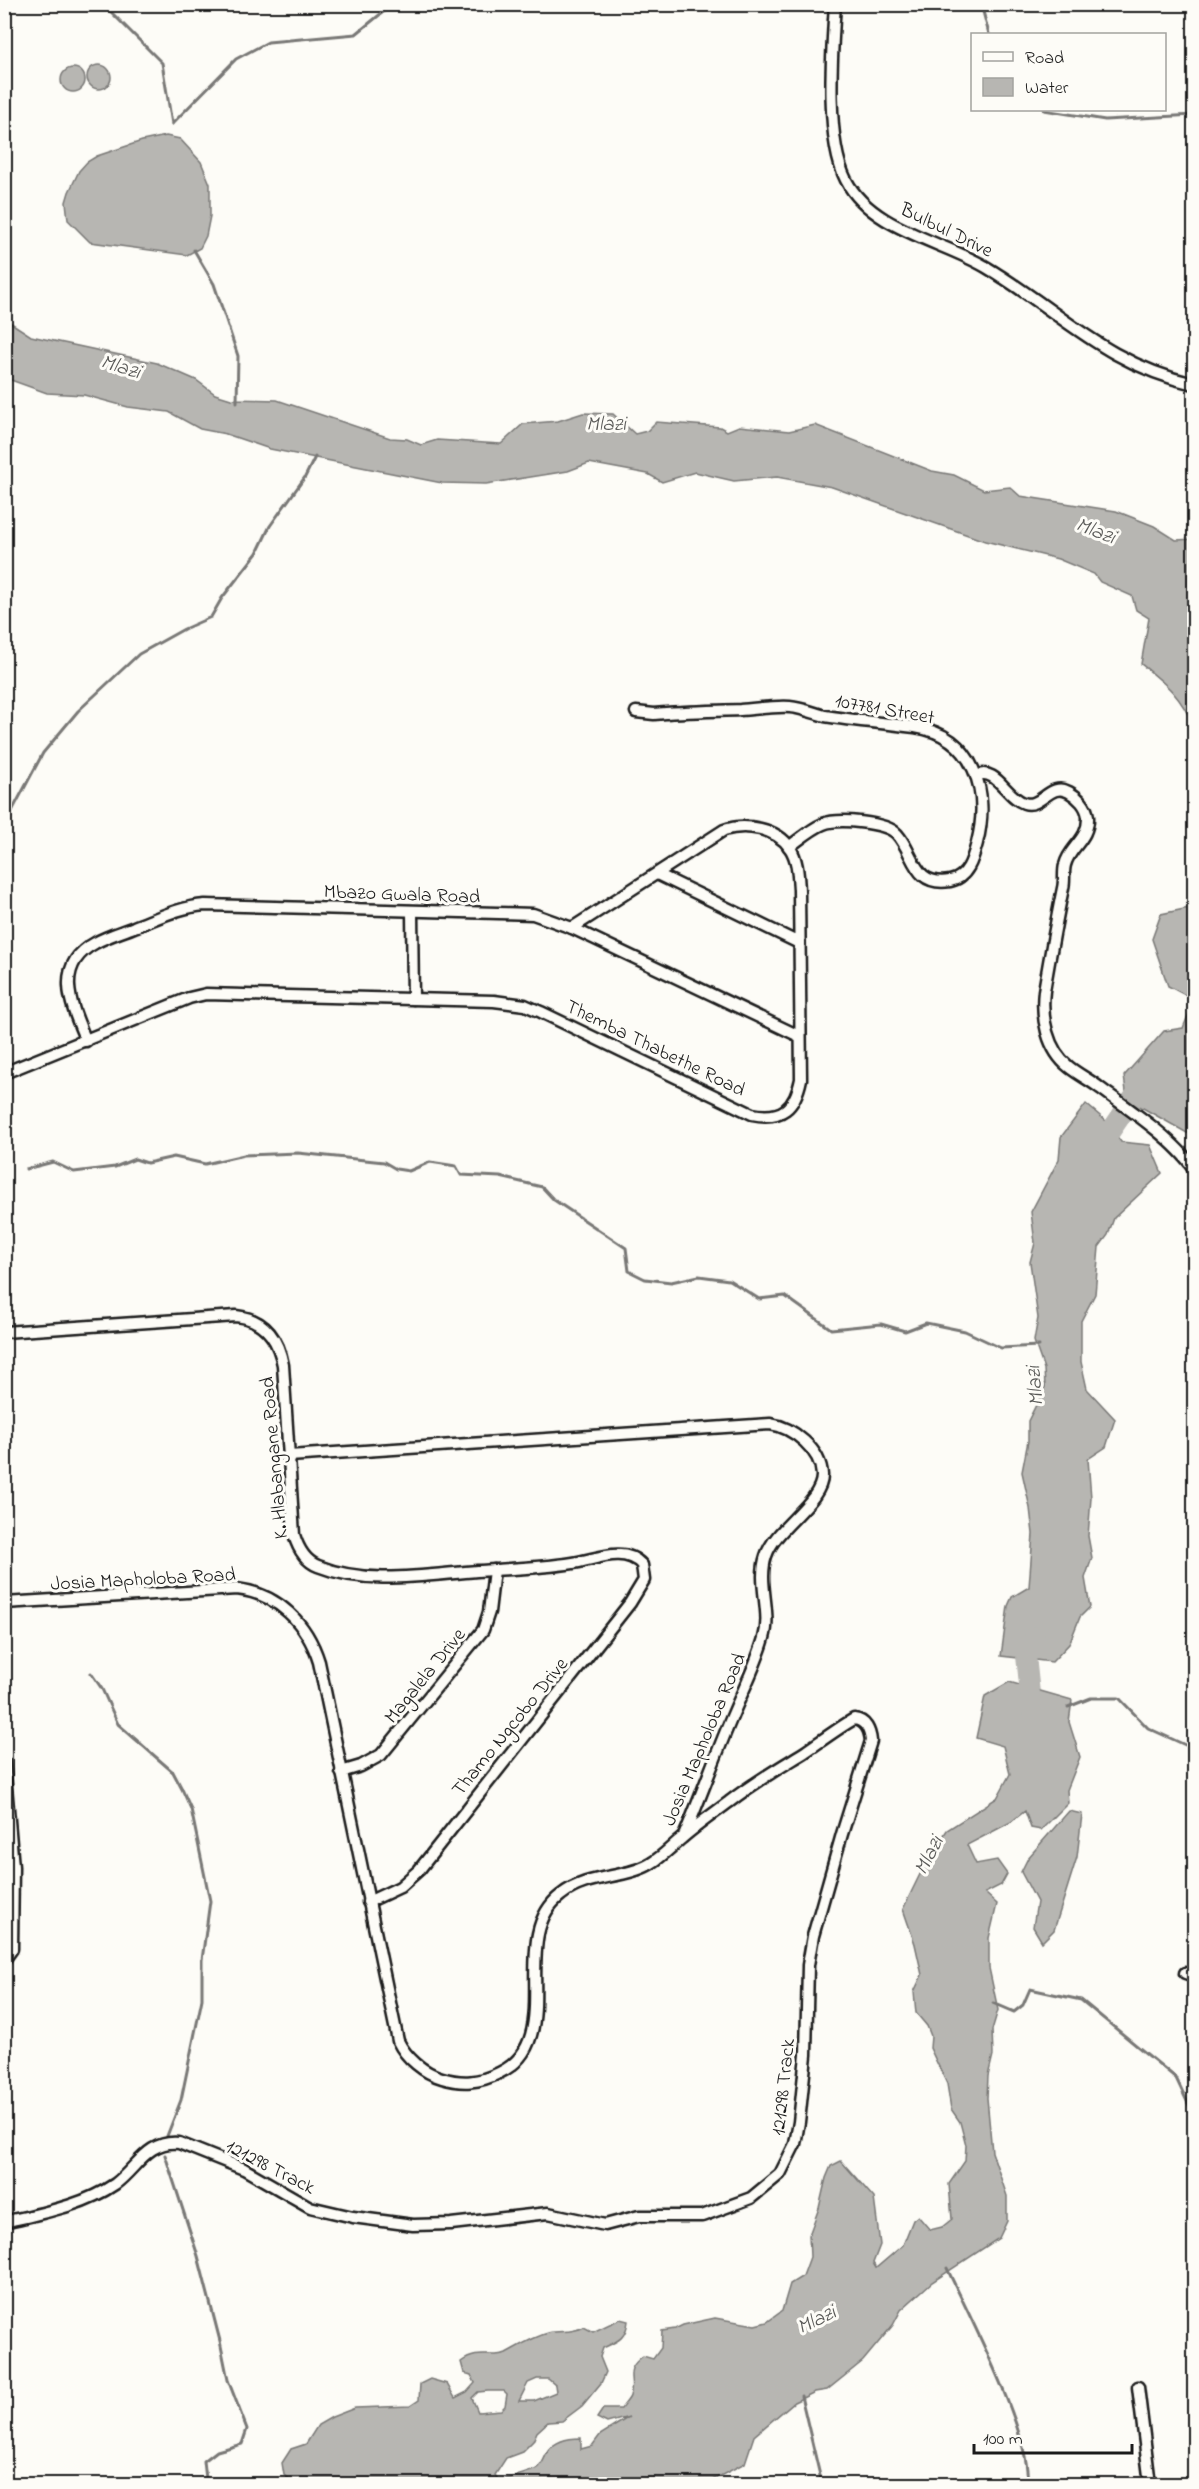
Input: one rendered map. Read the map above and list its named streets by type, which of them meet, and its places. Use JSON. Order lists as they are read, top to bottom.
{
  "streets": {
    "street": [
      "Bulbul Drive",
      "107781 Street",
      "Mbazo Gwala Road",
      "Themba Thabethe Road",
      "K. Hlabangane Road",
      "Josia Mapholoba Road",
      "Magalela Drive",
      "Thamo Ngcobo Drive",
      "121298 Track"
    ]
  },
  "crossings": [
    ["107781 Street", "Themba Thabethe Road"],
    ["Mbazo Gwala Road", "Themba Thabethe Road"],
    ["K. Hlabangane Road", "Josia Mapholoba Road"],
    ["K. Hlabangane Road", "Magalela Drive"],
    ["K. Hlabangane Road", "Thamo Ngcobo Drive"],
    ["Josia Mapholoba Road", "Magalela Drive"],
    ["Josia Mapholoba Road", "Thamo Ngcobo Drive"],
    ["Josia Mapholoba Road", "121298 Track"]
  ],
  "water": ["Mlazi"],
  "legend": ["Road", "Water"],
  "scale_bar": "100 m"
}
